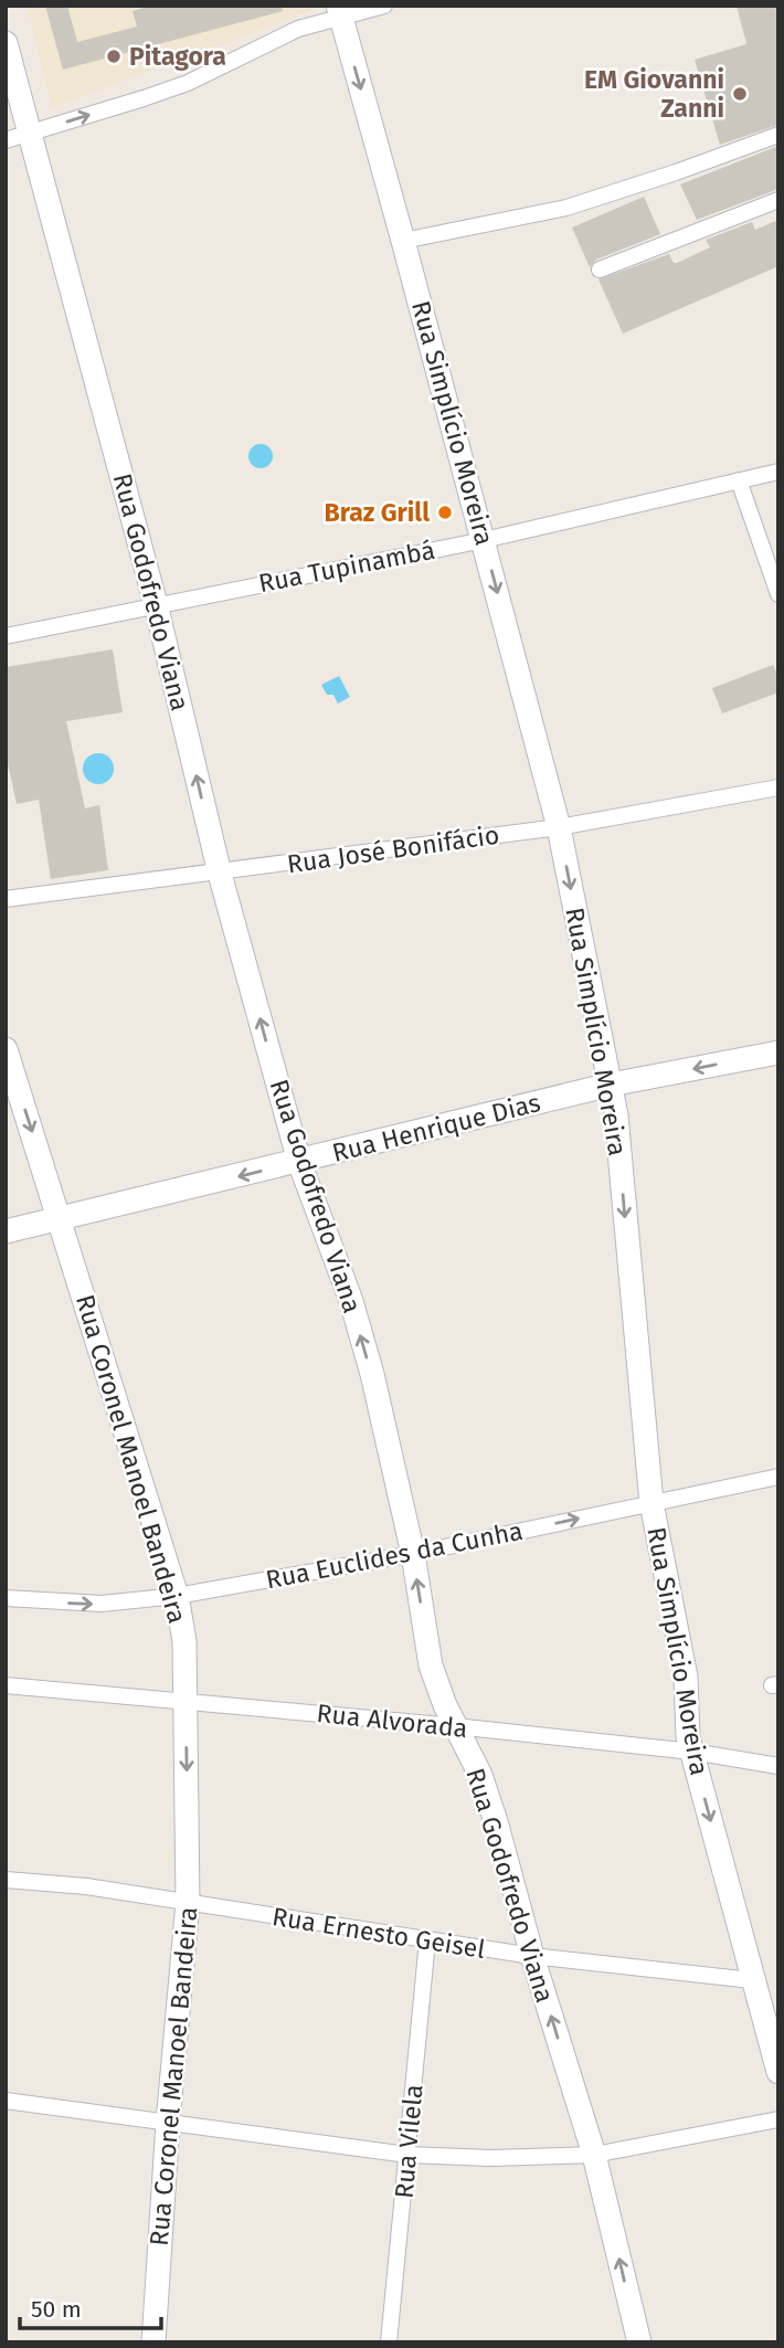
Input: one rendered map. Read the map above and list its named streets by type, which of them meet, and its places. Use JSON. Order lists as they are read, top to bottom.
{
  "streets": {
    "street": [
      "Rua Simplício Moreira",
      "Rua Tupinambá",
      "Rua Godofredo Viana",
      "Rua José Bonifácio",
      "Rua Henrique Dias",
      "Rua Coronel Manoel Bandeira",
      "Rua Euclides da Cunha",
      "Rua Alvorada",
      "Rua Ernesto Geisel",
      "Rua Vilela"
    ]
  },
  "crossings": [
    ["Rua Simplício Moreira", "Rua Tupinambá"],
    ["Rua Simplício Moreira", "Rua José Bonifácio"],
    ["Rua Simplício Moreira", "Rua Henrique Dias"],
    ["Rua Simplício Moreira", "Rua Euclides da Cunha"],
    ["Rua Simplício Moreira", "Rua Alvorada"],
    ["Rua Simplício Moreira", "Rua Ernesto Geisel"],
    ["Rua Tupinambá", "Rua Godofredo Viana"],
    ["Rua Godofredo Viana", "Rua José Bonifácio"],
    ["Rua Godofredo Viana", "Rua Henrique Dias"],
    ["Rua Godofredo Viana", "Rua Euclides da Cunha"],
    ["Rua Godofredo Viana", "Rua Alvorada"],
    ["Rua Godofredo Viana", "Rua Ernesto Geisel"],
    ["Rua Henrique Dias", "Rua Coronel Manoel Bandeira"],
    ["Rua Coronel Manoel Bandeira", "Rua Euclides da Cunha"],
    ["Rua Coronel Manoel Bandeira", "Rua Alvorada"],
    ["Rua Coronel Manoel Bandeira", "Rua Ernesto Geisel"],
    ["Rua Ernesto Geisel", "Rua Vilela"]
  ],
  "one_way": [
    "Rua Simplício Moreira",
    "Rua Godofredo Viana",
    "Rua Henrique Dias",
    "Rua Euclides da Cunha"
  ],
  "places": ["Pitagora", "EM Giovanni Zanni", "Braz Grill"],
  "scale_bar": "50 m"
}
